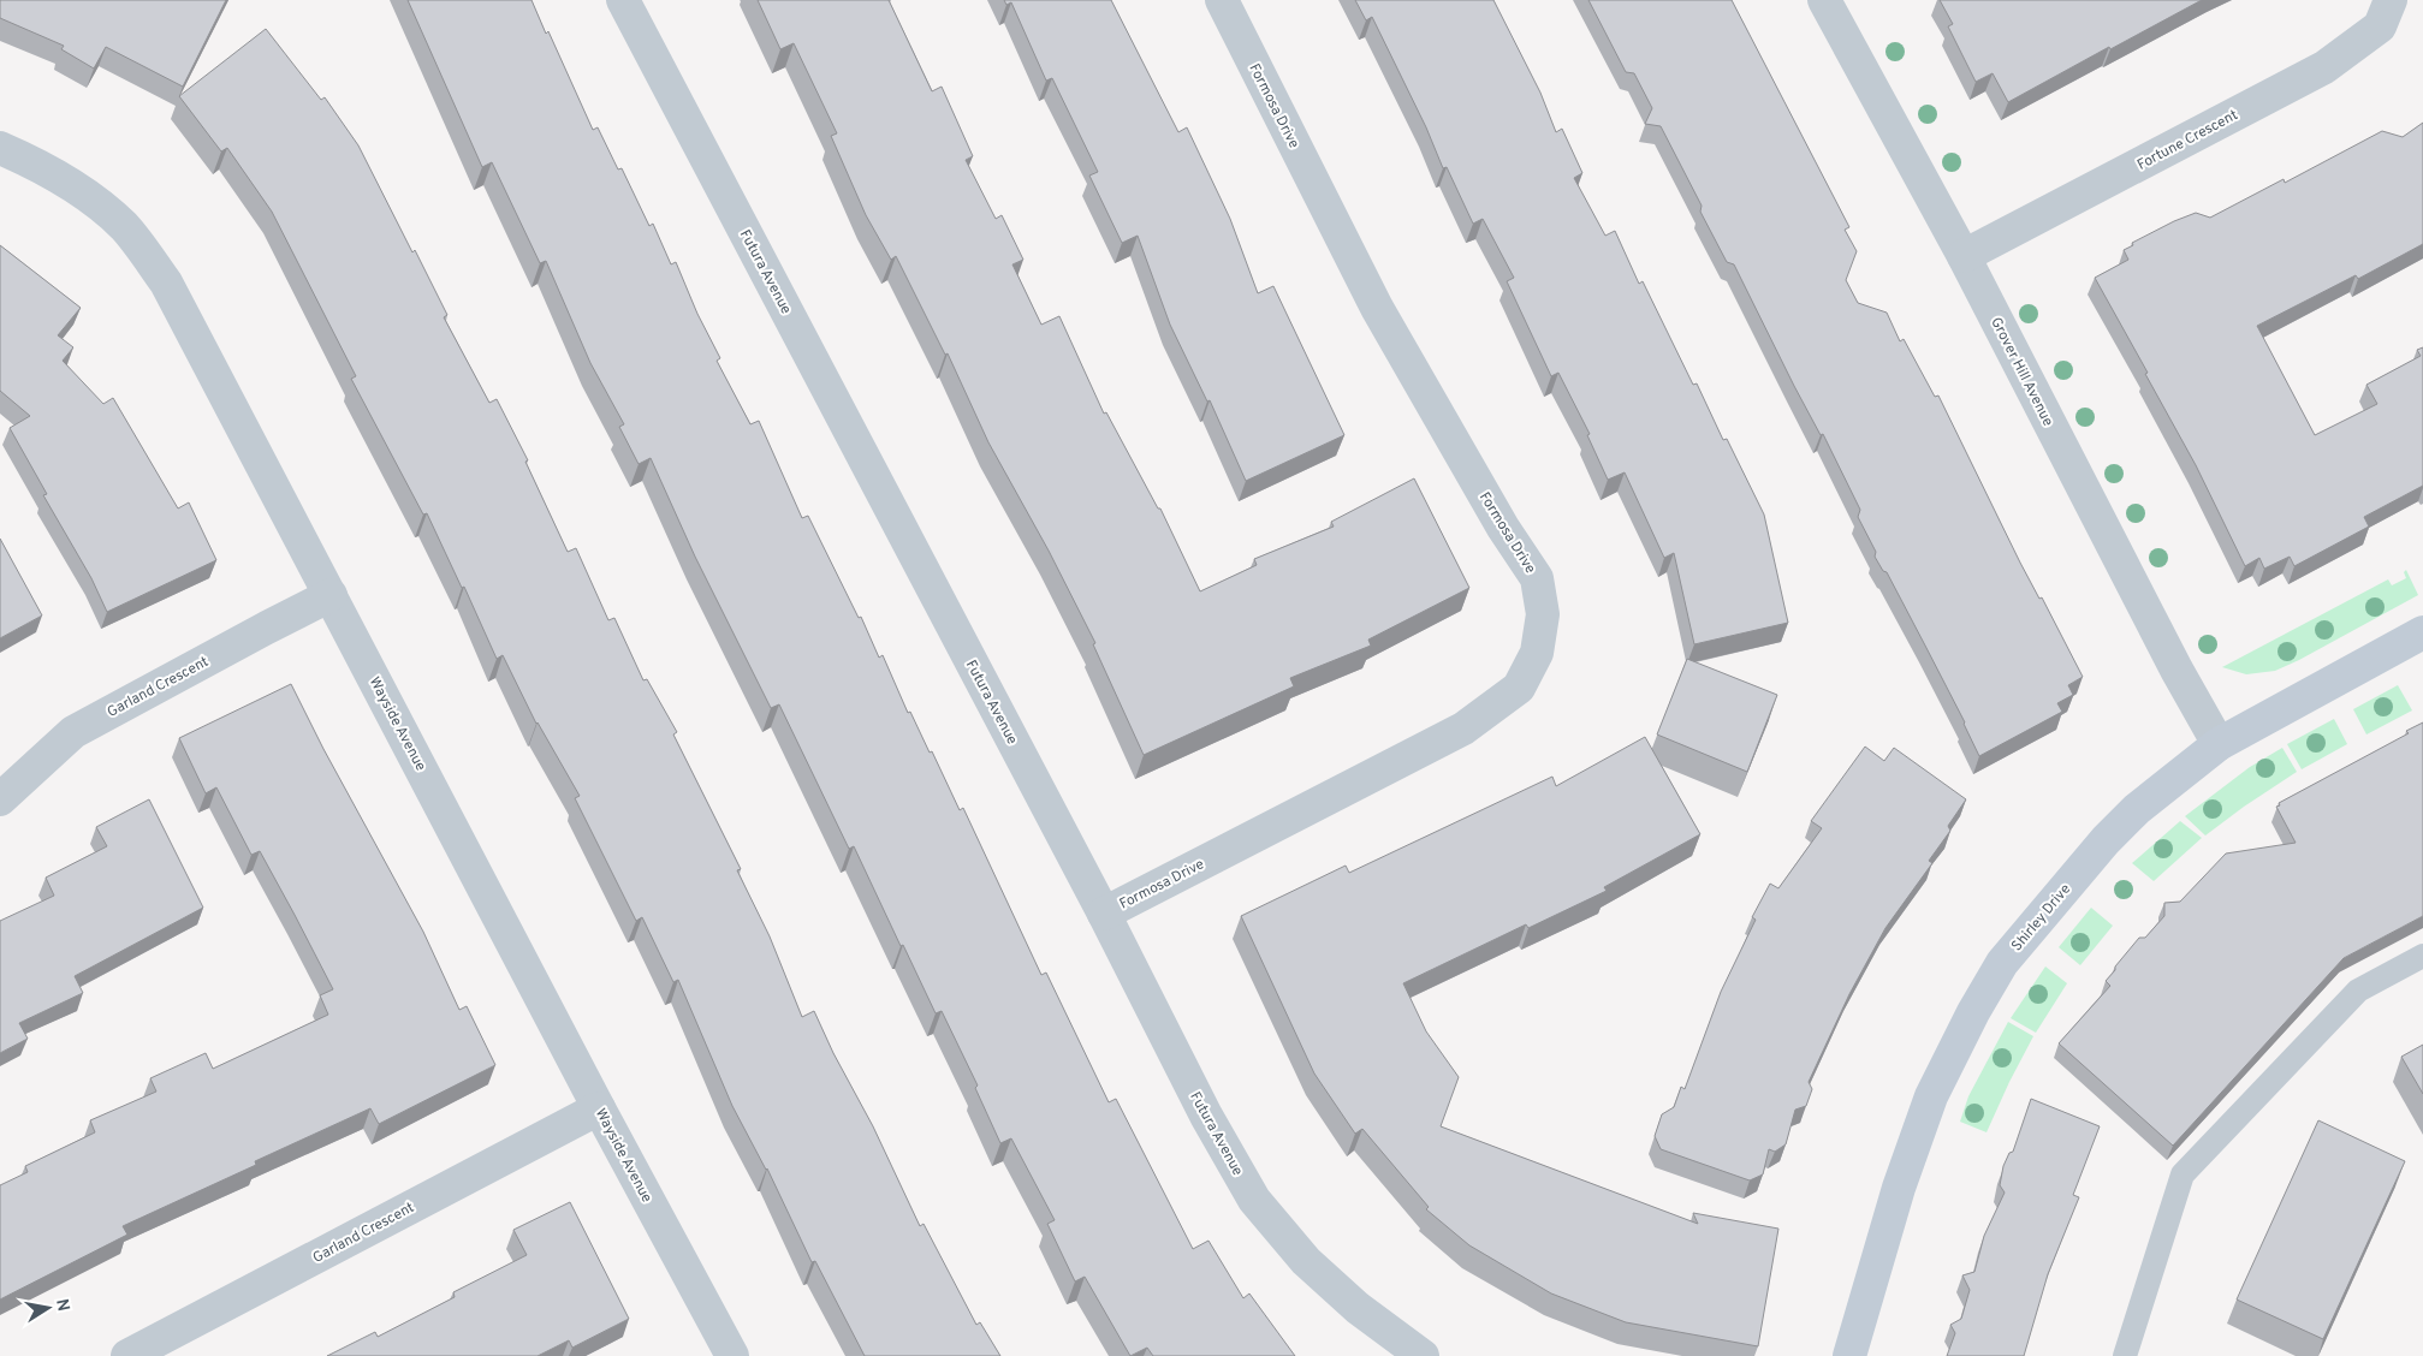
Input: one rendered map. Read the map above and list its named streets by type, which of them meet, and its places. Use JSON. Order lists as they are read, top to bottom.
{
  "streets": {
    "street": [
      "Formosa Drive",
      "Fortune Crescent",
      "Futura Avenue",
      "Grover Hill Avenue",
      "Garland Crescent",
      "Wayside Avenue",
      "Shirley Drive"
    ]
  },
  "crossings": [
    ["Formosa Drive", "Futura Avenue"],
    ["Fortune Crescent", "Grover Hill Avenue"],
    ["Grover Hill Avenue", "Shirley Drive"],
    ["Garland Crescent", "Wayside Avenue"]
  ],
  "north": "right"
}
